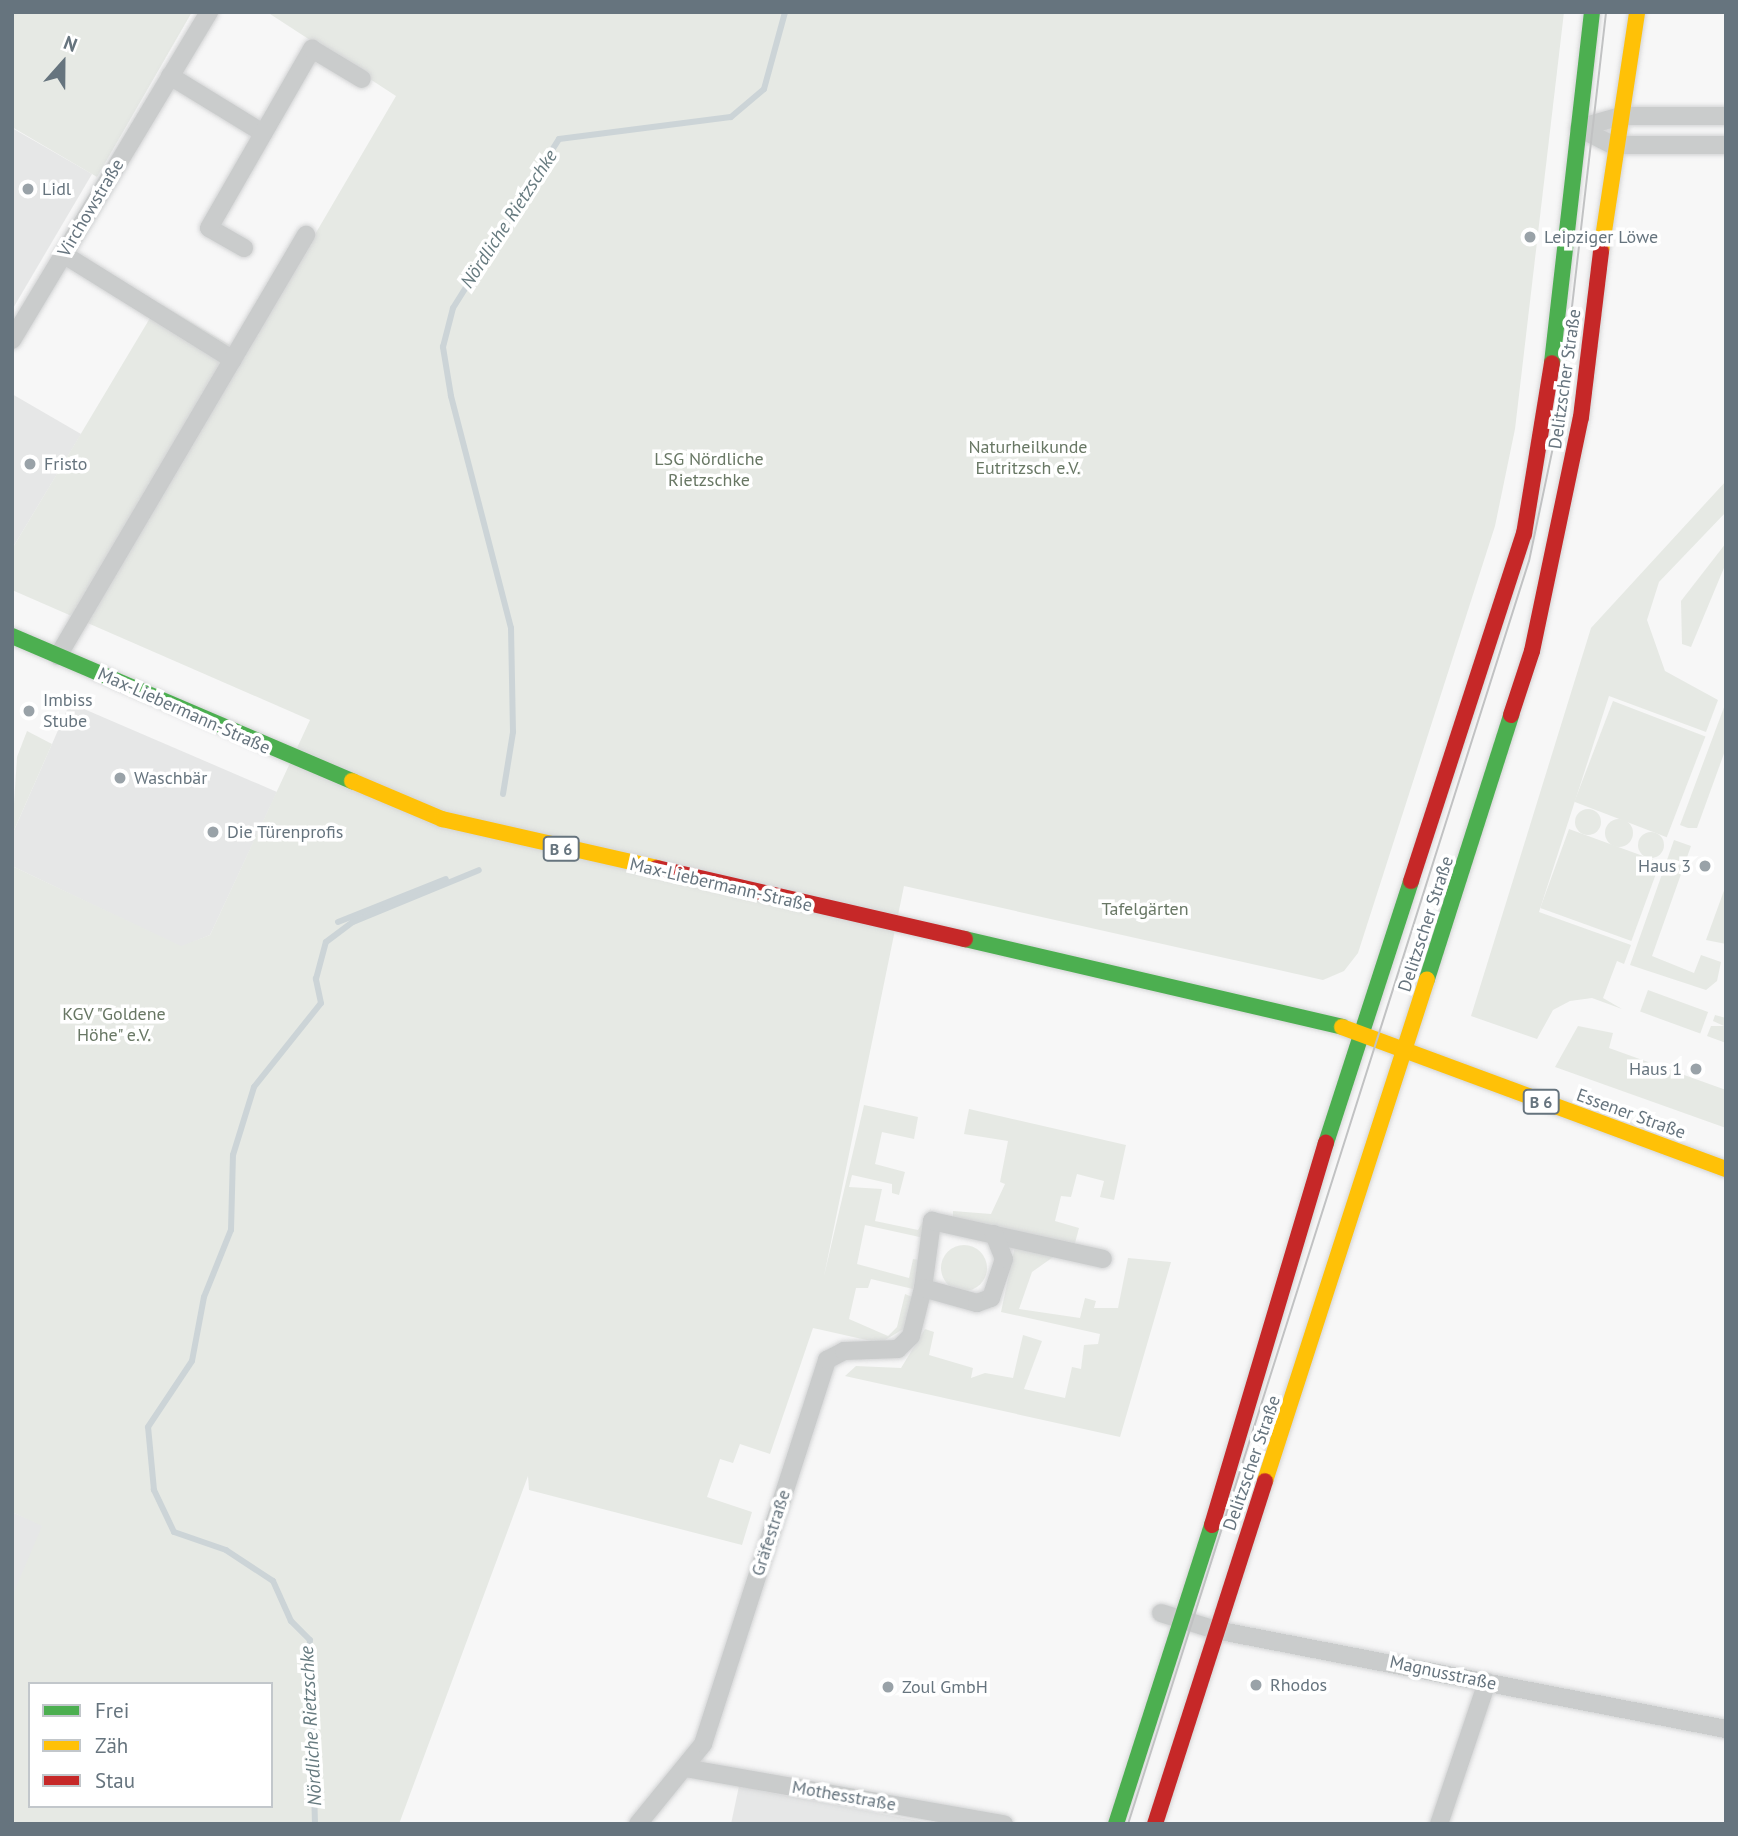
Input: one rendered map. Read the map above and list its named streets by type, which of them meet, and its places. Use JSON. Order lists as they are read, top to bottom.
{
  "streets": {
    "main road": [
      "Delitzscher Straße",
      "Max-Liebermann-Straße",
      "B 6",
      "Essener Straße"
    ],
    "street": [
      "Virchowstraße",
      "Gräfestraße",
      "Magnusstraße",
      "Mothesstraße"
    ]
  },
  "crossings": [
    ["Delitzscher Straße", "Max-Liebermann-Straße"],
    ["Delitzscher Straße", "Essener Straße"],
    ["Delitzscher Straße", "Magnusstraße"],
    ["Max-Liebermann-Straße", "Essener Straße"],
    ["Gräfestraße", "Mothesstraße"]
  ],
  "water": ["Nördliche Rietzschke"],
  "parks": [
    "Naturheilkunde Eutritzsch e.V.",
    "LSG Nördliche Rietzschke",
    "Tafelgärten",
    "KGV \"Goldene Höhe\" e.V."
  ],
  "places": [
    "Lidl",
    "Leipziger Löwe",
    "Fristo",
    "Imbiss Stube",
    "Waschbär",
    "Die Türenprofis",
    "Haus 3",
    "Haus 1",
    "Rhodos",
    "Zoul GmbH"
  ],
  "legend": ["Frei", "Zäh", "Stau"],
  "north": "top"
}
